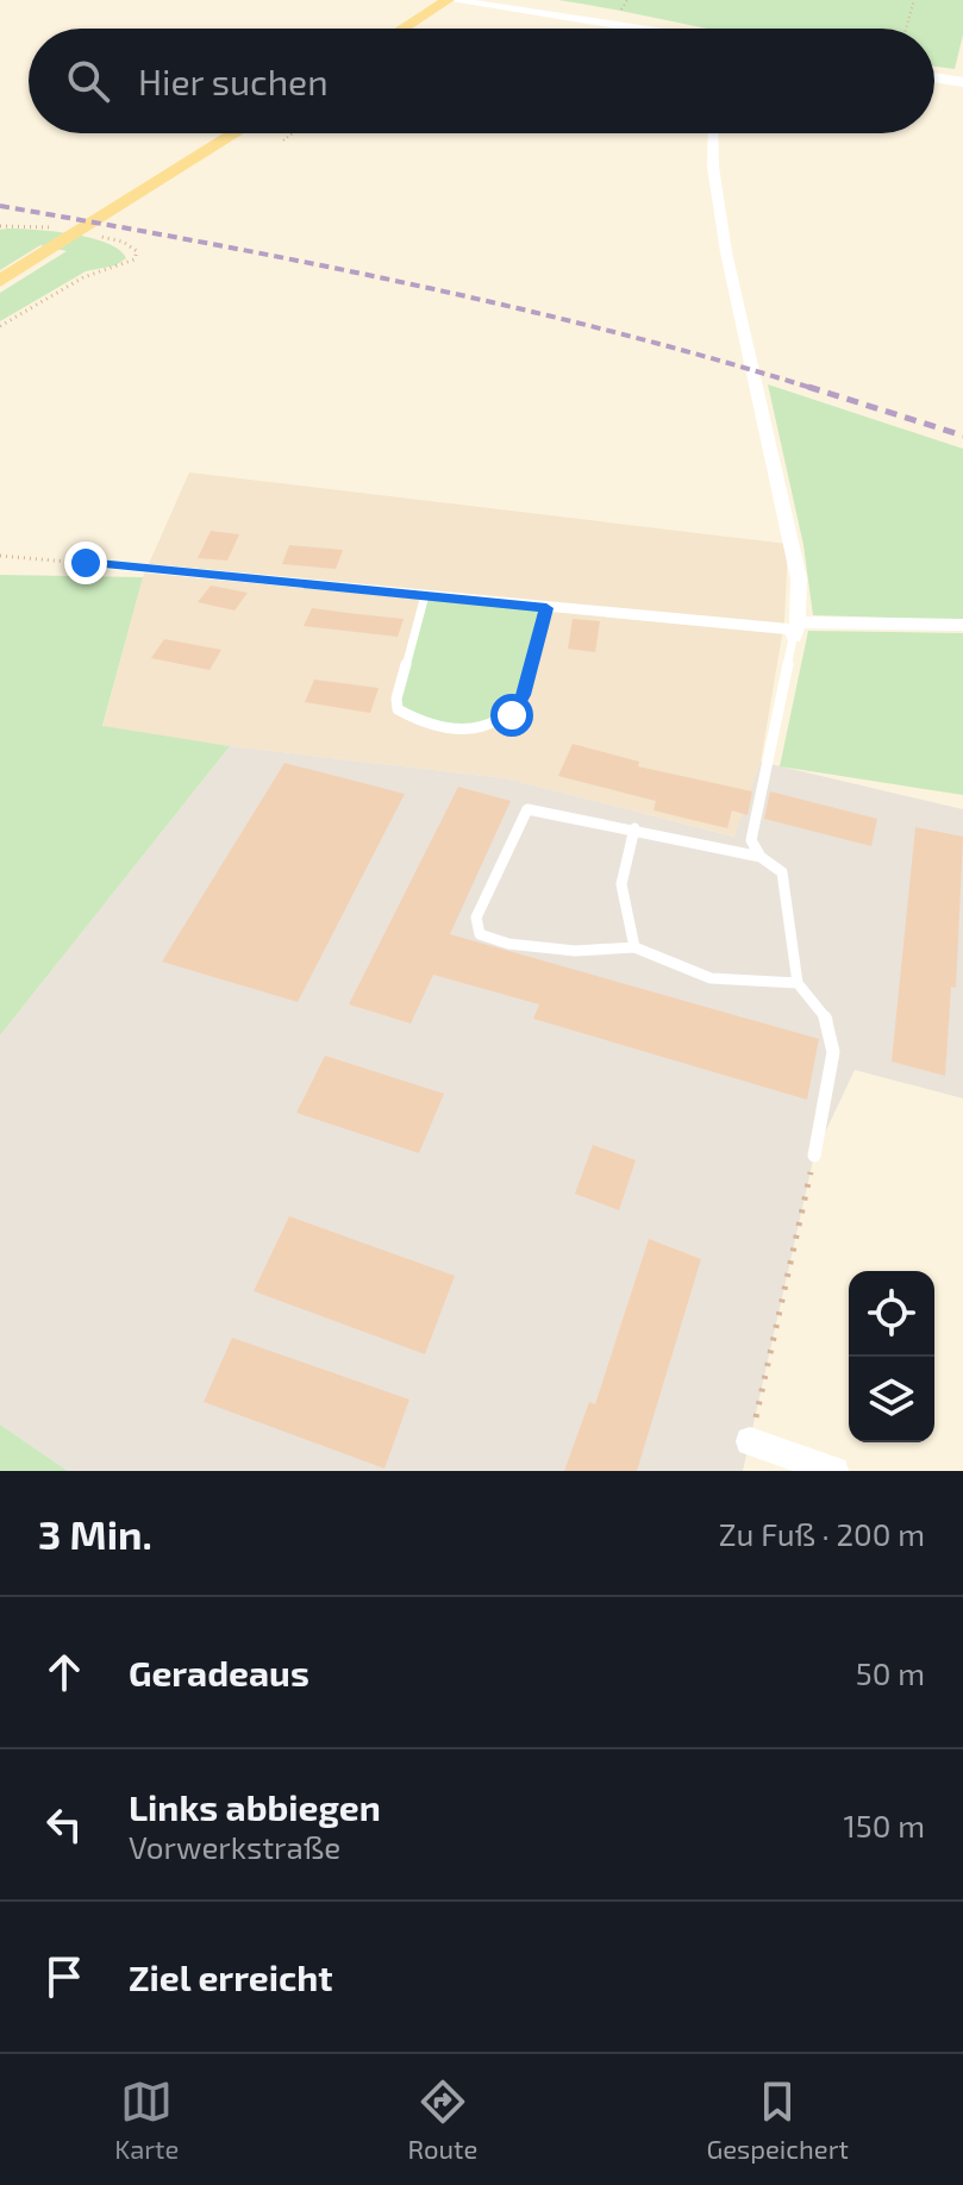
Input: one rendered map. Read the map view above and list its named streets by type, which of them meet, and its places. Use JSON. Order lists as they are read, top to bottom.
{
  "page": {
    "search": "Hier suchen",
    "heading": ["3 Min.", "Zu Fuß · 200 m"],
    "list": [
      ["Geradeaus", "50 m"],
      ["Links abbiegen", "Vorwerkstraße", "150 m"],
      "Ziel erreicht"
    ],
    "nav": ["Karte", "Route", "Gespeichert"]
  }
}
